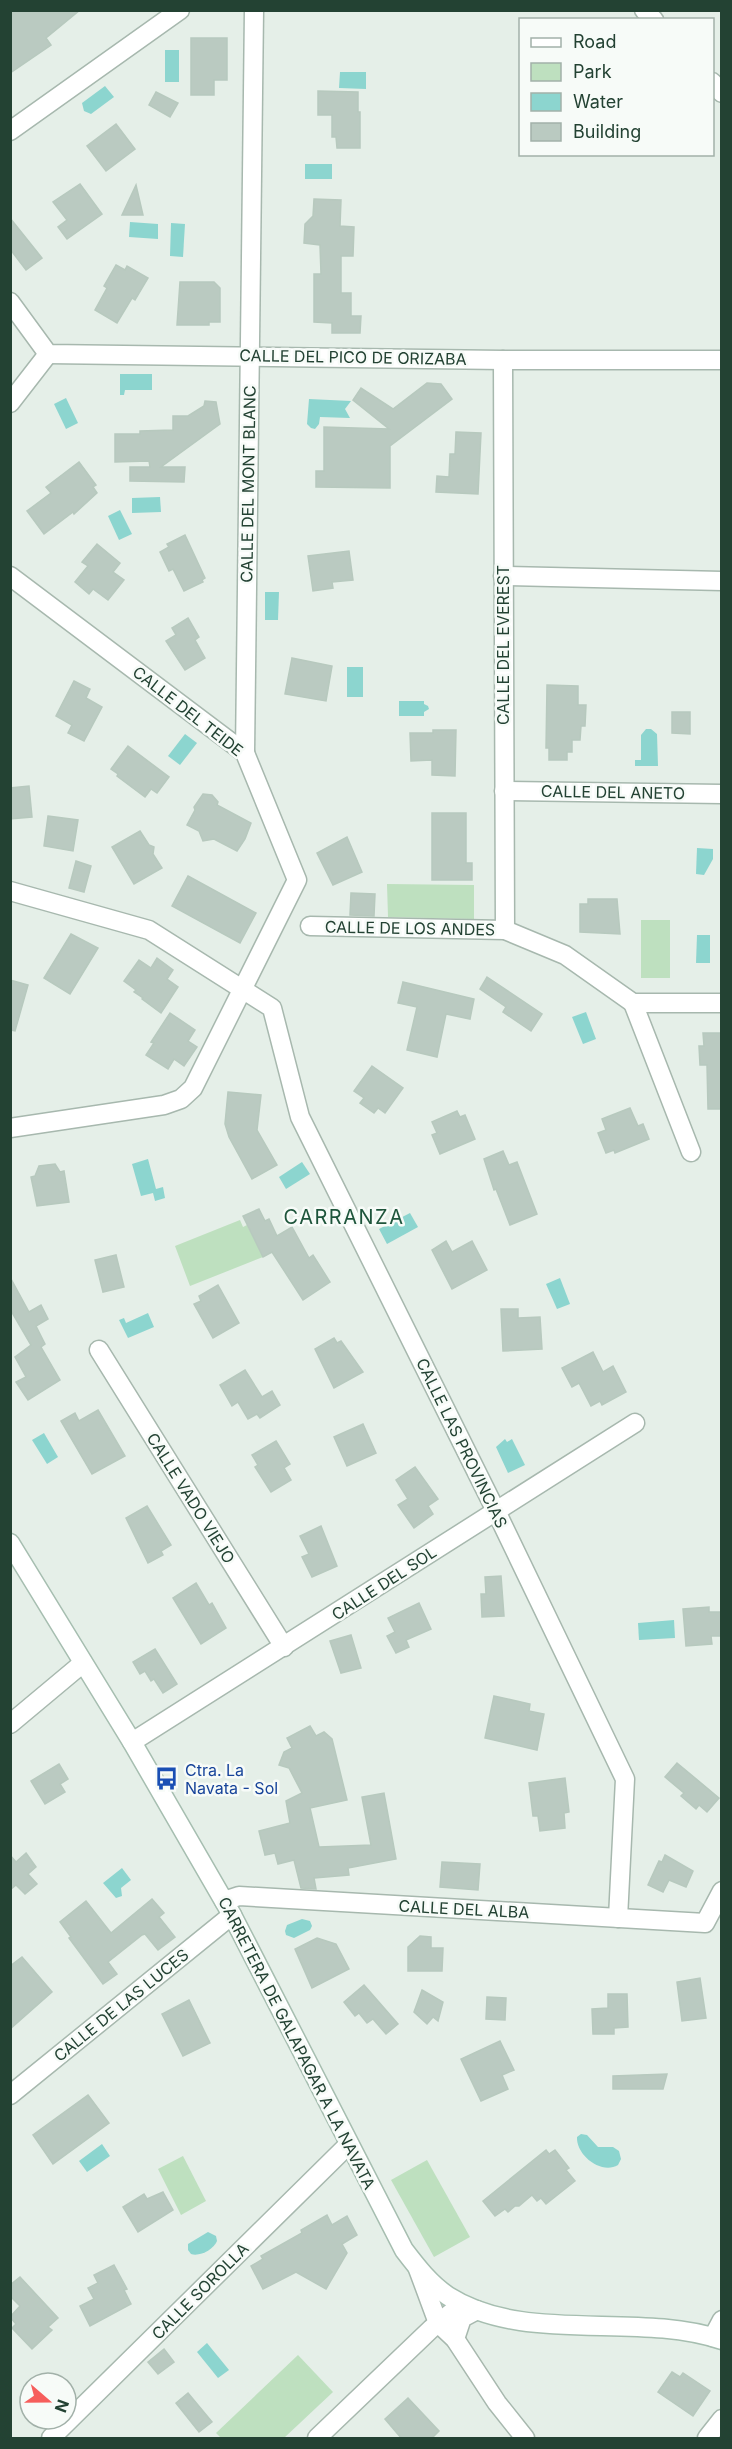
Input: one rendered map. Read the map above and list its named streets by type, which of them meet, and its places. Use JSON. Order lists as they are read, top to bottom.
{
  "streets": {
    "street": [
      "CALLE DEL PICO DE ORIZABA",
      "CALLE DEL MONT BLANC",
      "CALLE DEL EVEREST",
      "CALLE DEL TEIDE",
      "CALLE DEL ANETO",
      "CALLE DE LOS ANDES",
      "CALLE LAS PROVINCIAS",
      "CALLE VADO VIEJO",
      "CALLE DEL SOL",
      "CALLE DEL ALBA",
      "CALLE DE LAS LUCES",
      "CARRETERA DE GALAPAGAR A LA NAVATA",
      "CALLE SOROLLA"
    ]
  },
  "crossings": [
    ["CALLE DEL PICO DE ORIZABA", "CALLE DEL MONT BLANC"],
    ["CALLE DEL PICO DE ORIZABA", "CALLE DEL EVEREST"],
    ["CALLE DEL MONT BLANC", "CALLE DEL TEIDE"],
    ["CALLE DEL EVEREST", "CALLE DEL ANETO"],
    ["CALLE DEL EVEREST", "CALLE DE LOS ANDES"],
    ["CALLE DEL TEIDE", "CALLE LAS PROVINCIAS"],
    ["CALLE LAS PROVINCIAS", "CALLE DEL SOL"],
    ["CALLE LAS PROVINCIAS", "CALLE DEL ALBA"],
    ["CALLE VADO VIEJO", "CALLE DEL SOL"],
    ["CALLE DEL SOL", "CARRETERA DE GALAPAGAR A LA NAVATA"],
    ["CALLE DEL ALBA", "CALLE DE LAS LUCES"],
    ["CALLE DEL ALBA", "CARRETERA DE GALAPAGAR A LA NAVATA"],
    ["CALLE DE LAS LUCES", "CARRETERA DE GALAPAGAR A LA NAVATA"],
    ["CARRETERA DE GALAPAGAR A LA NAVATA", "CALLE SOROLLA"]
  ],
  "districts": ["CARRANZA"],
  "places": {
    "bus stop": ["Ctra. La Navata - Sol"]
  },
  "legend": [
    "Road",
    "Park",
    "Water",
    "Building"
  ],
  "north": "right"
}
